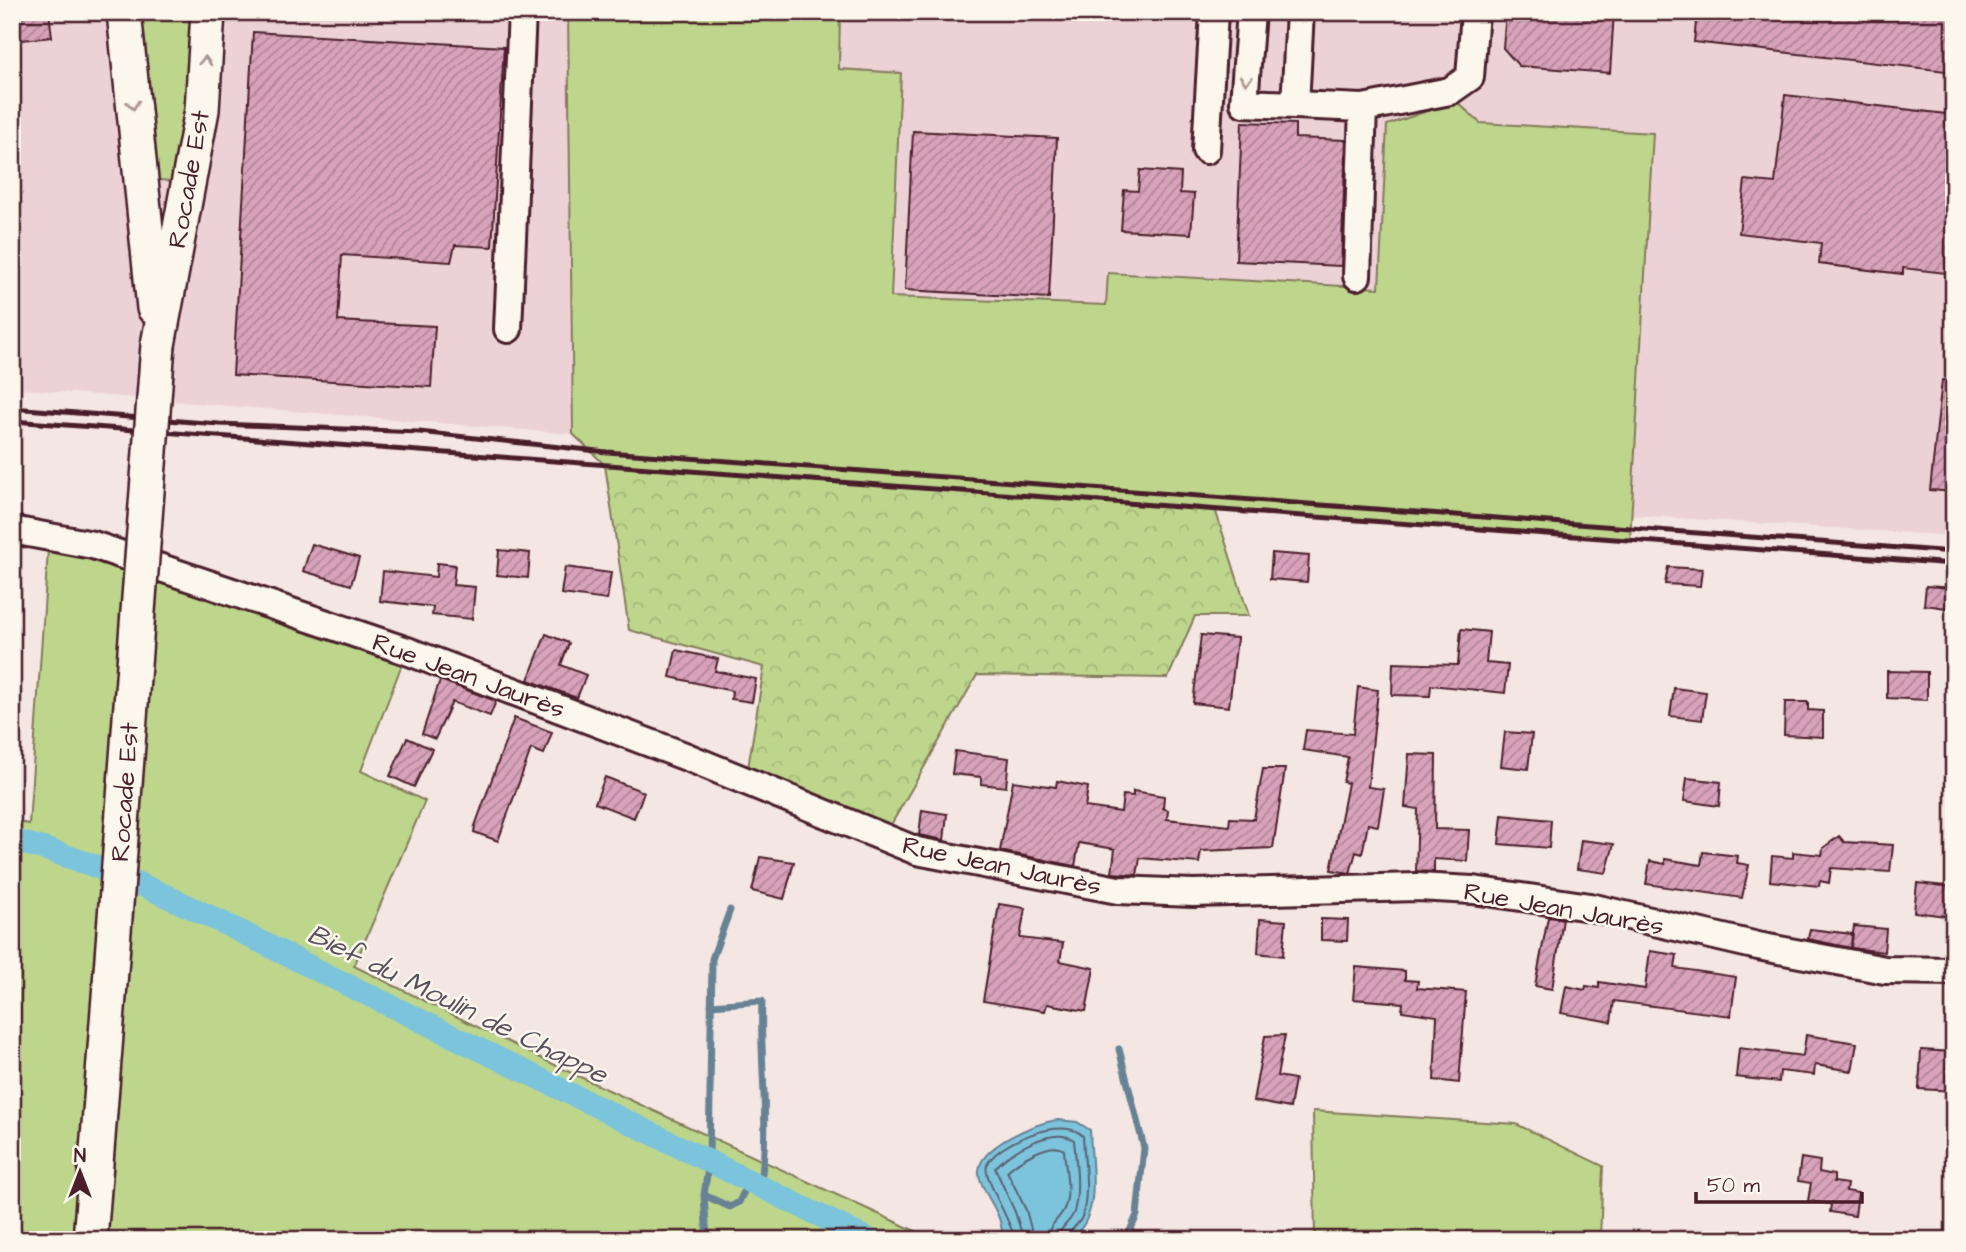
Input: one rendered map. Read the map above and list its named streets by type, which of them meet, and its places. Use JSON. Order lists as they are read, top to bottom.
{
  "streets": {
    "main road": ["Rocade Est"],
    "street": ["Rue Jean Jaurès"]
  },
  "water": ["Bief du Moulin de Chappe"],
  "scale_bar": "50 m",
  "north": "top"
}
